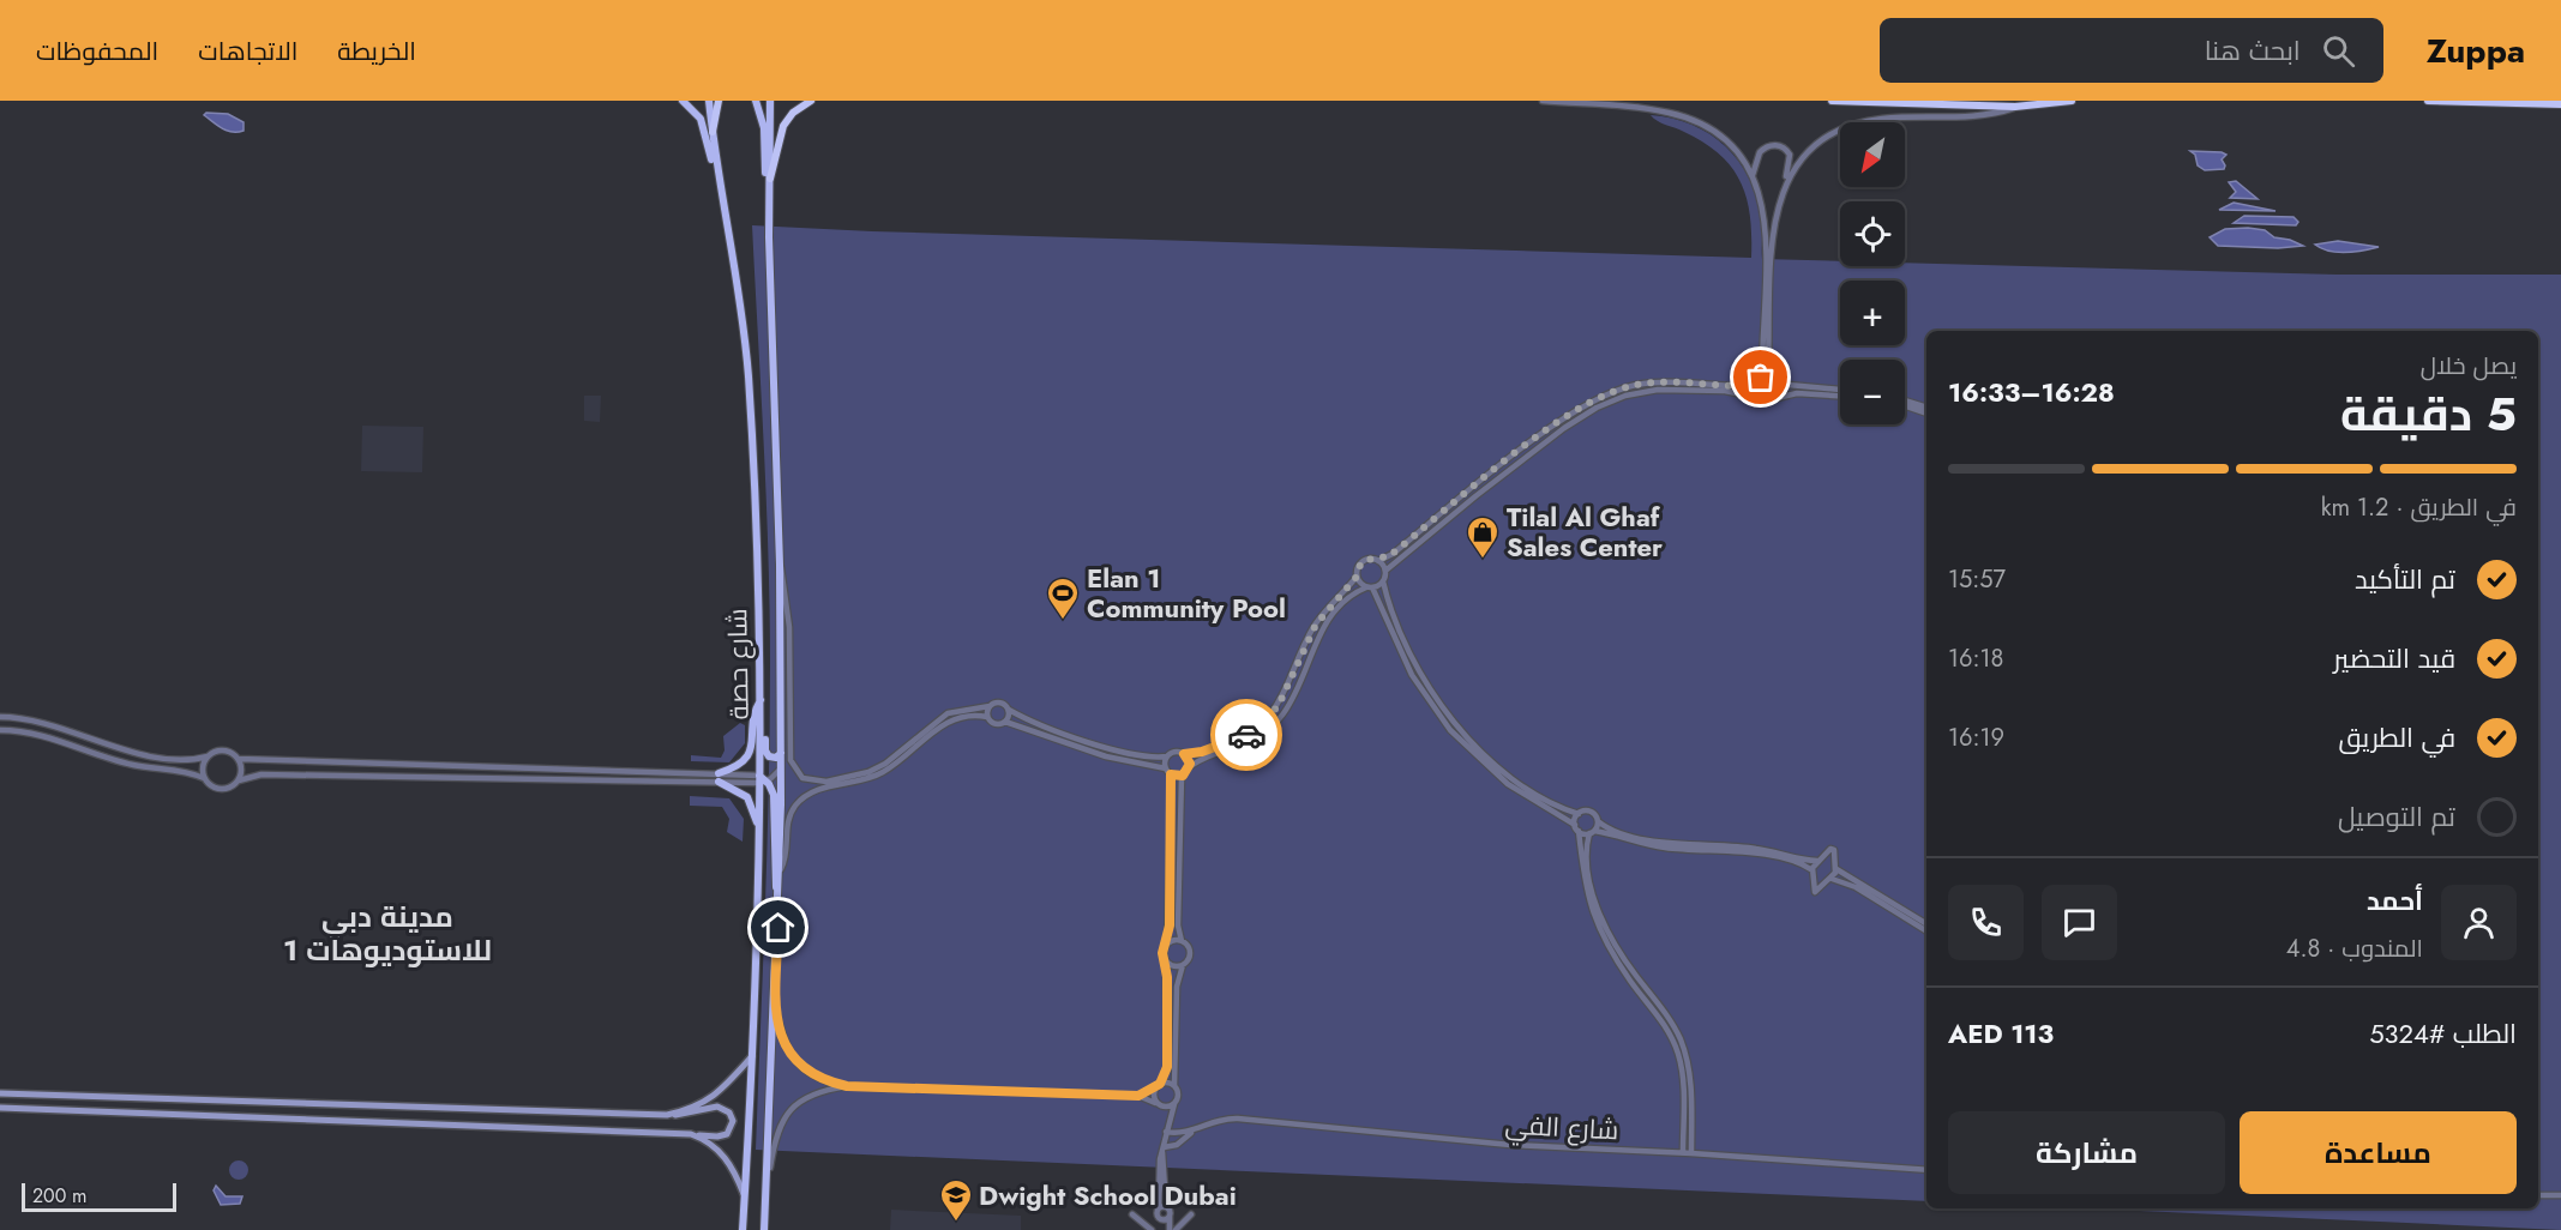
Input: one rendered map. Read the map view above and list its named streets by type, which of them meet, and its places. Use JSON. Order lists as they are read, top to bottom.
{
  "streets": {
    "main road": ["شارع حصة"],
    "street": ["شارع الفي"]
  },
  "districts": ["مدينة دبي للاستوديوهات 1"],
  "places": {
    "shop": ["Tilal Al Ghaf Sales Center"],
    "sports": ["Elan 1 Community Pool"],
    "school or university": ["Dwight School Dubai"]
  },
  "scale_bar": "200 m",
  "north": "bottom left",
  "page": {
    "header": "Zuppa",
    "search": "ابحث هنا",
    "nav": ["الخريطة", "الاتجاهات", "المحفوظات"],
    "map_buttons": ["+", "−"],
    "heading": ["5 دقيقة", "يصل خلال", "16:28–16:33"],
    "panel": [
      "أحمد",
      "المندوب · 4.8",
      "الطلب #5324",
      "AED 113"
    ],
    "bar": "في الطريق · 1.2 km",
    "list": [
      ["تم التأكيد", "15:57"],
      ["قيد التحضير", "16:18"],
      ["في الطريق", "16:19"],
      "تم التوصيل"
    ],
    "buttons": ["مساعدة", "مشاركة"],
    "scale": "200 m"
  }
}
